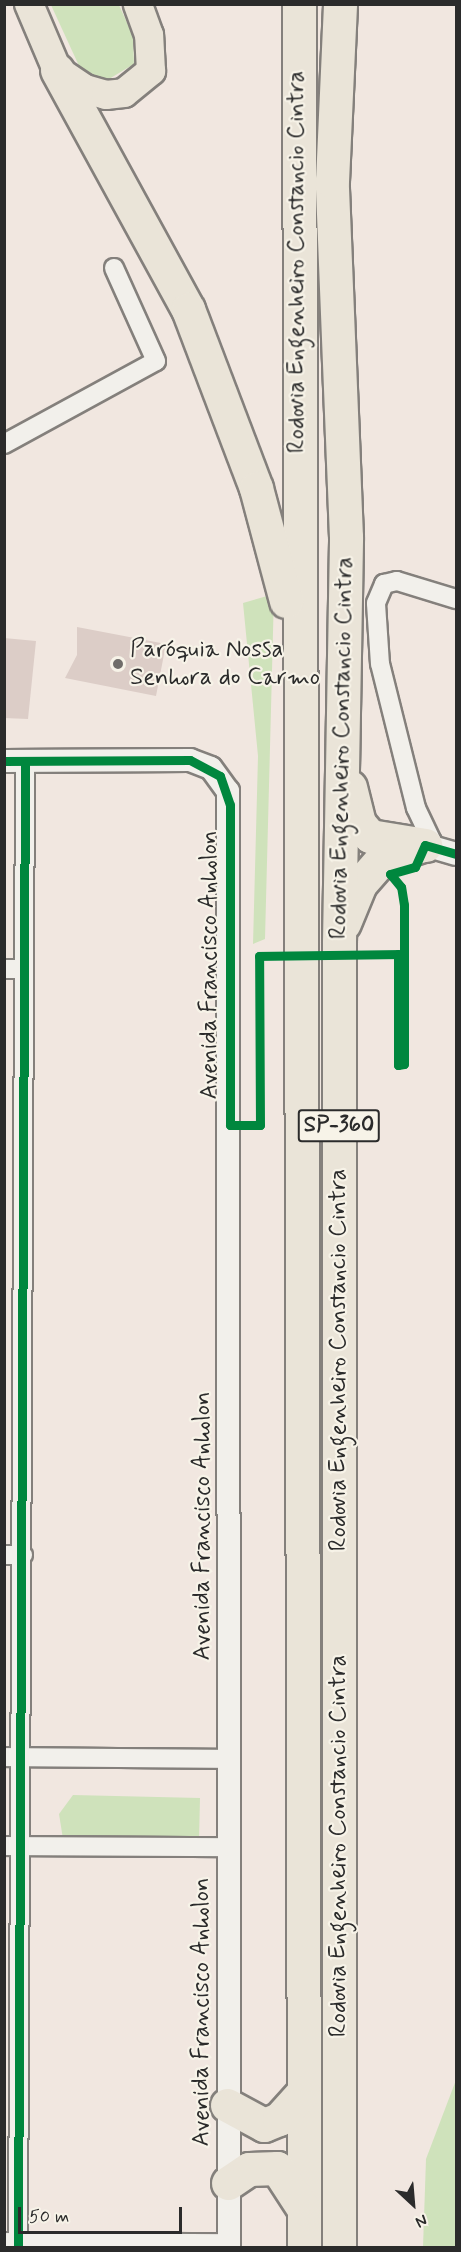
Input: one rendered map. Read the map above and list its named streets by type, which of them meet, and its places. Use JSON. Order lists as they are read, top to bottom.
{
  "streets": {
    "highway": ["Rodovia Engenheiro Constancio Cintra", "SP-360"],
    "street": ["Avenida Francisco Anholon"]
  },
  "places": ["Paróquia Nossa Senhora do Carmo"],
  "scale_bar": "50 m",
  "north": "bottom right"
}
